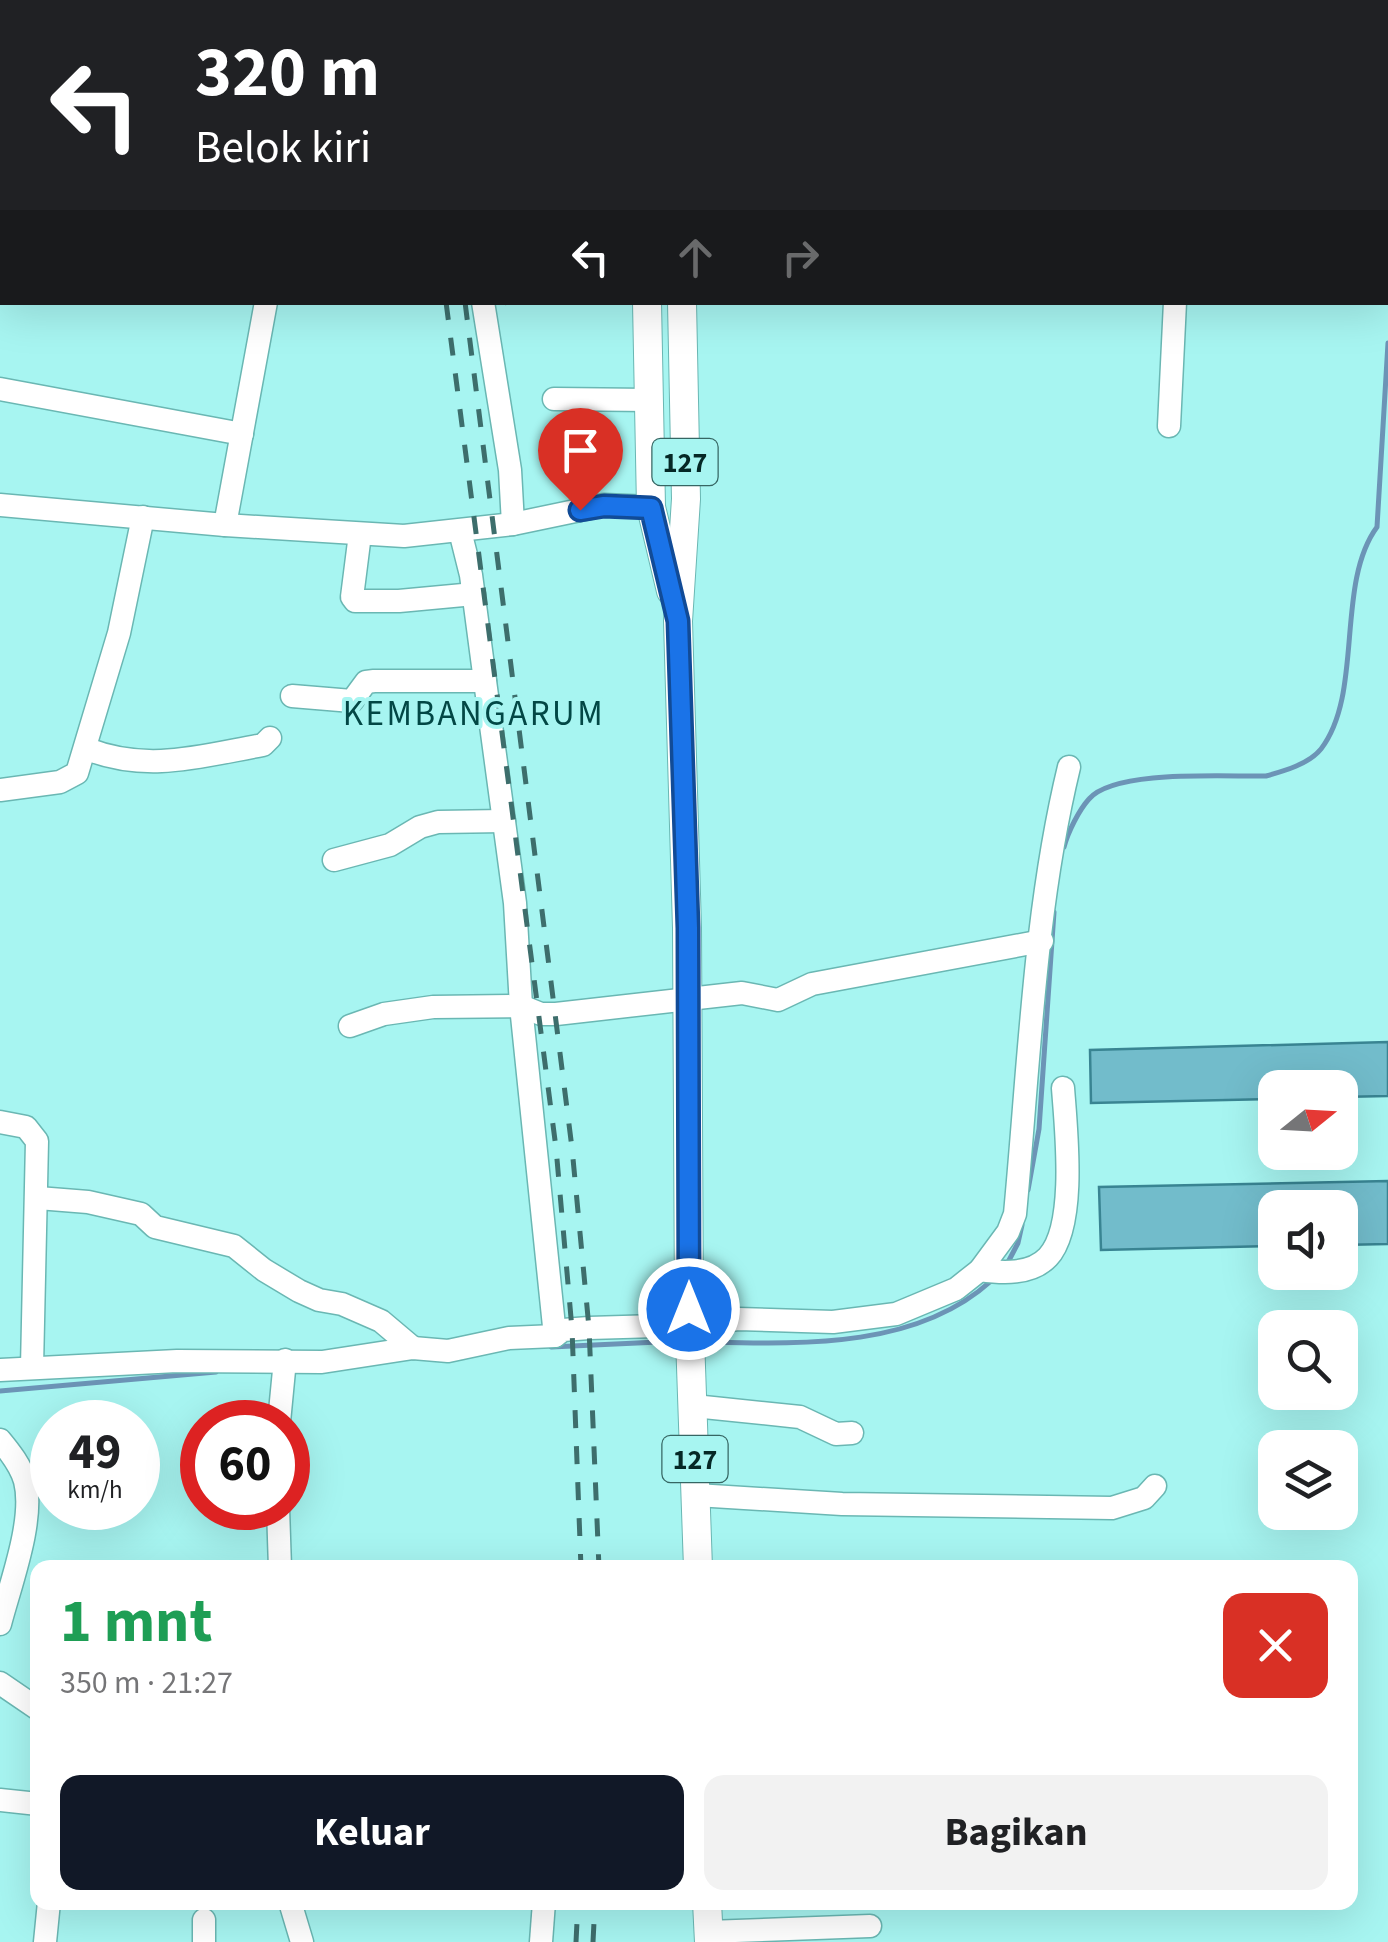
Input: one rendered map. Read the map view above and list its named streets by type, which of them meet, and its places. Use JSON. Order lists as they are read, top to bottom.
{
  "streets": {
    "main road": ["127"]
  },
  "districts": ["KEMBANGARUM"],
  "north": "right",
  "page": {
    "turn": ["320 m", "Belok kiri"],
    "speed": "49 km/h",
    "limit": "60",
    "heading": ["1 mnt", "350 m · 21:27"],
    "buttons": ["Keluar", "Bagikan"]
  }
}
